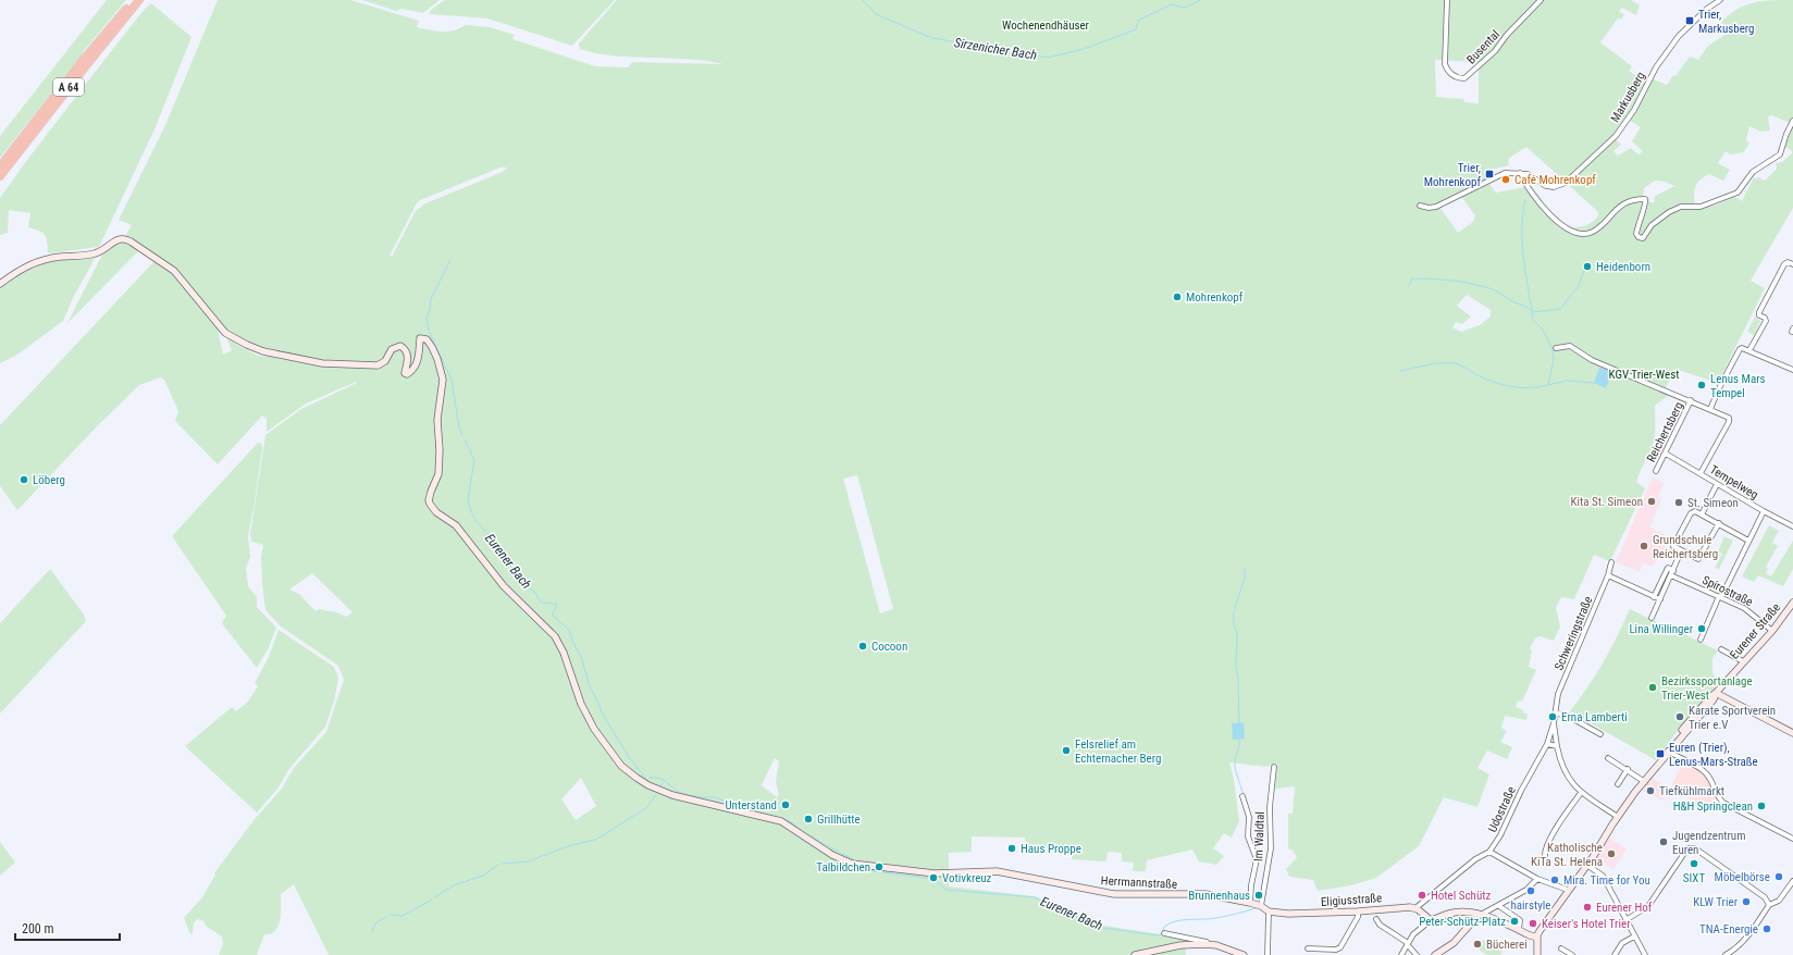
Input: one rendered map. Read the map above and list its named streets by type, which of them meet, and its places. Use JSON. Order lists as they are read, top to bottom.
{
  "streets": {
    "highway": ["A 64"],
    "street": [
      "Busental",
      "Markusberg",
      "Reichertsberg",
      "Tempelweg",
      "Spirostraße",
      "Eurener Straße",
      "Schweringstraße",
      "Udostraße",
      "Im Waldtal",
      "Herrmannstraße",
      "Eligiusstraße"
    ]
  },
  "crossings": [
    ["Reichertsberg", "Tempelweg"],
    ["Spirostraße", "Eurener Straße"],
    ["Schweringstraße", "Udostraße"],
    ["Udostraße", "Eligiusstraße"],
    ["Im Waldtal", "Herrmannstraße"],
    ["Herrmannstraße", "Eligiusstraße"]
  ],
  "water": ["Sirzenicher Bach", "Eurener Bach"],
  "parks": ["Wochenendhäuser", "KGV Trier-West"],
  "places": {
    "transit": ["Trier, Markusberg", "Trier, Mohrenkopf", "Euren (Trier), Lenus-Mars-Straße"],
    "other": [
      "Café Mohrenkopf",
      "Heidenborn",
      "Mohrenkopf",
      "Lenus Mars Tempel",
      "Löberg",
      "Kita St. Simeon",
      "St. Simeon",
      "Grundschule Reichertsberg",
      "Lina Willinger",
      "Cocoon",
      "Bezirkssportanlage Trier-West",
      "Erna Lamberti",
      "Karate Sportverein Trier e.V",
      "Felsrelief am Echternacher Berg",
      "Tiefkühlmarkt",
      "Unterstand",
      "H&H Springclean",
      "Grillhütte",
      "Jugendzentrum Euren",
      "Haus Proppe",
      "Katholische KiTa St. Helena",
      "SIXT",
      "Talbildchen",
      "Möbelbörse",
      "Votivkreuz",
      "Mira. Time for You",
      "hairstyle",
      "Brunnenhaus",
      "Hotel Schütz",
      "KLW Trier",
      "Eurener Hof",
      "Peter-Schütz-Platz",
      "Keiser's Hotel Trier",
      "TNA-Energie",
      "Bücherei"
    ]
  },
  "scale_bar": "200 m"
}
